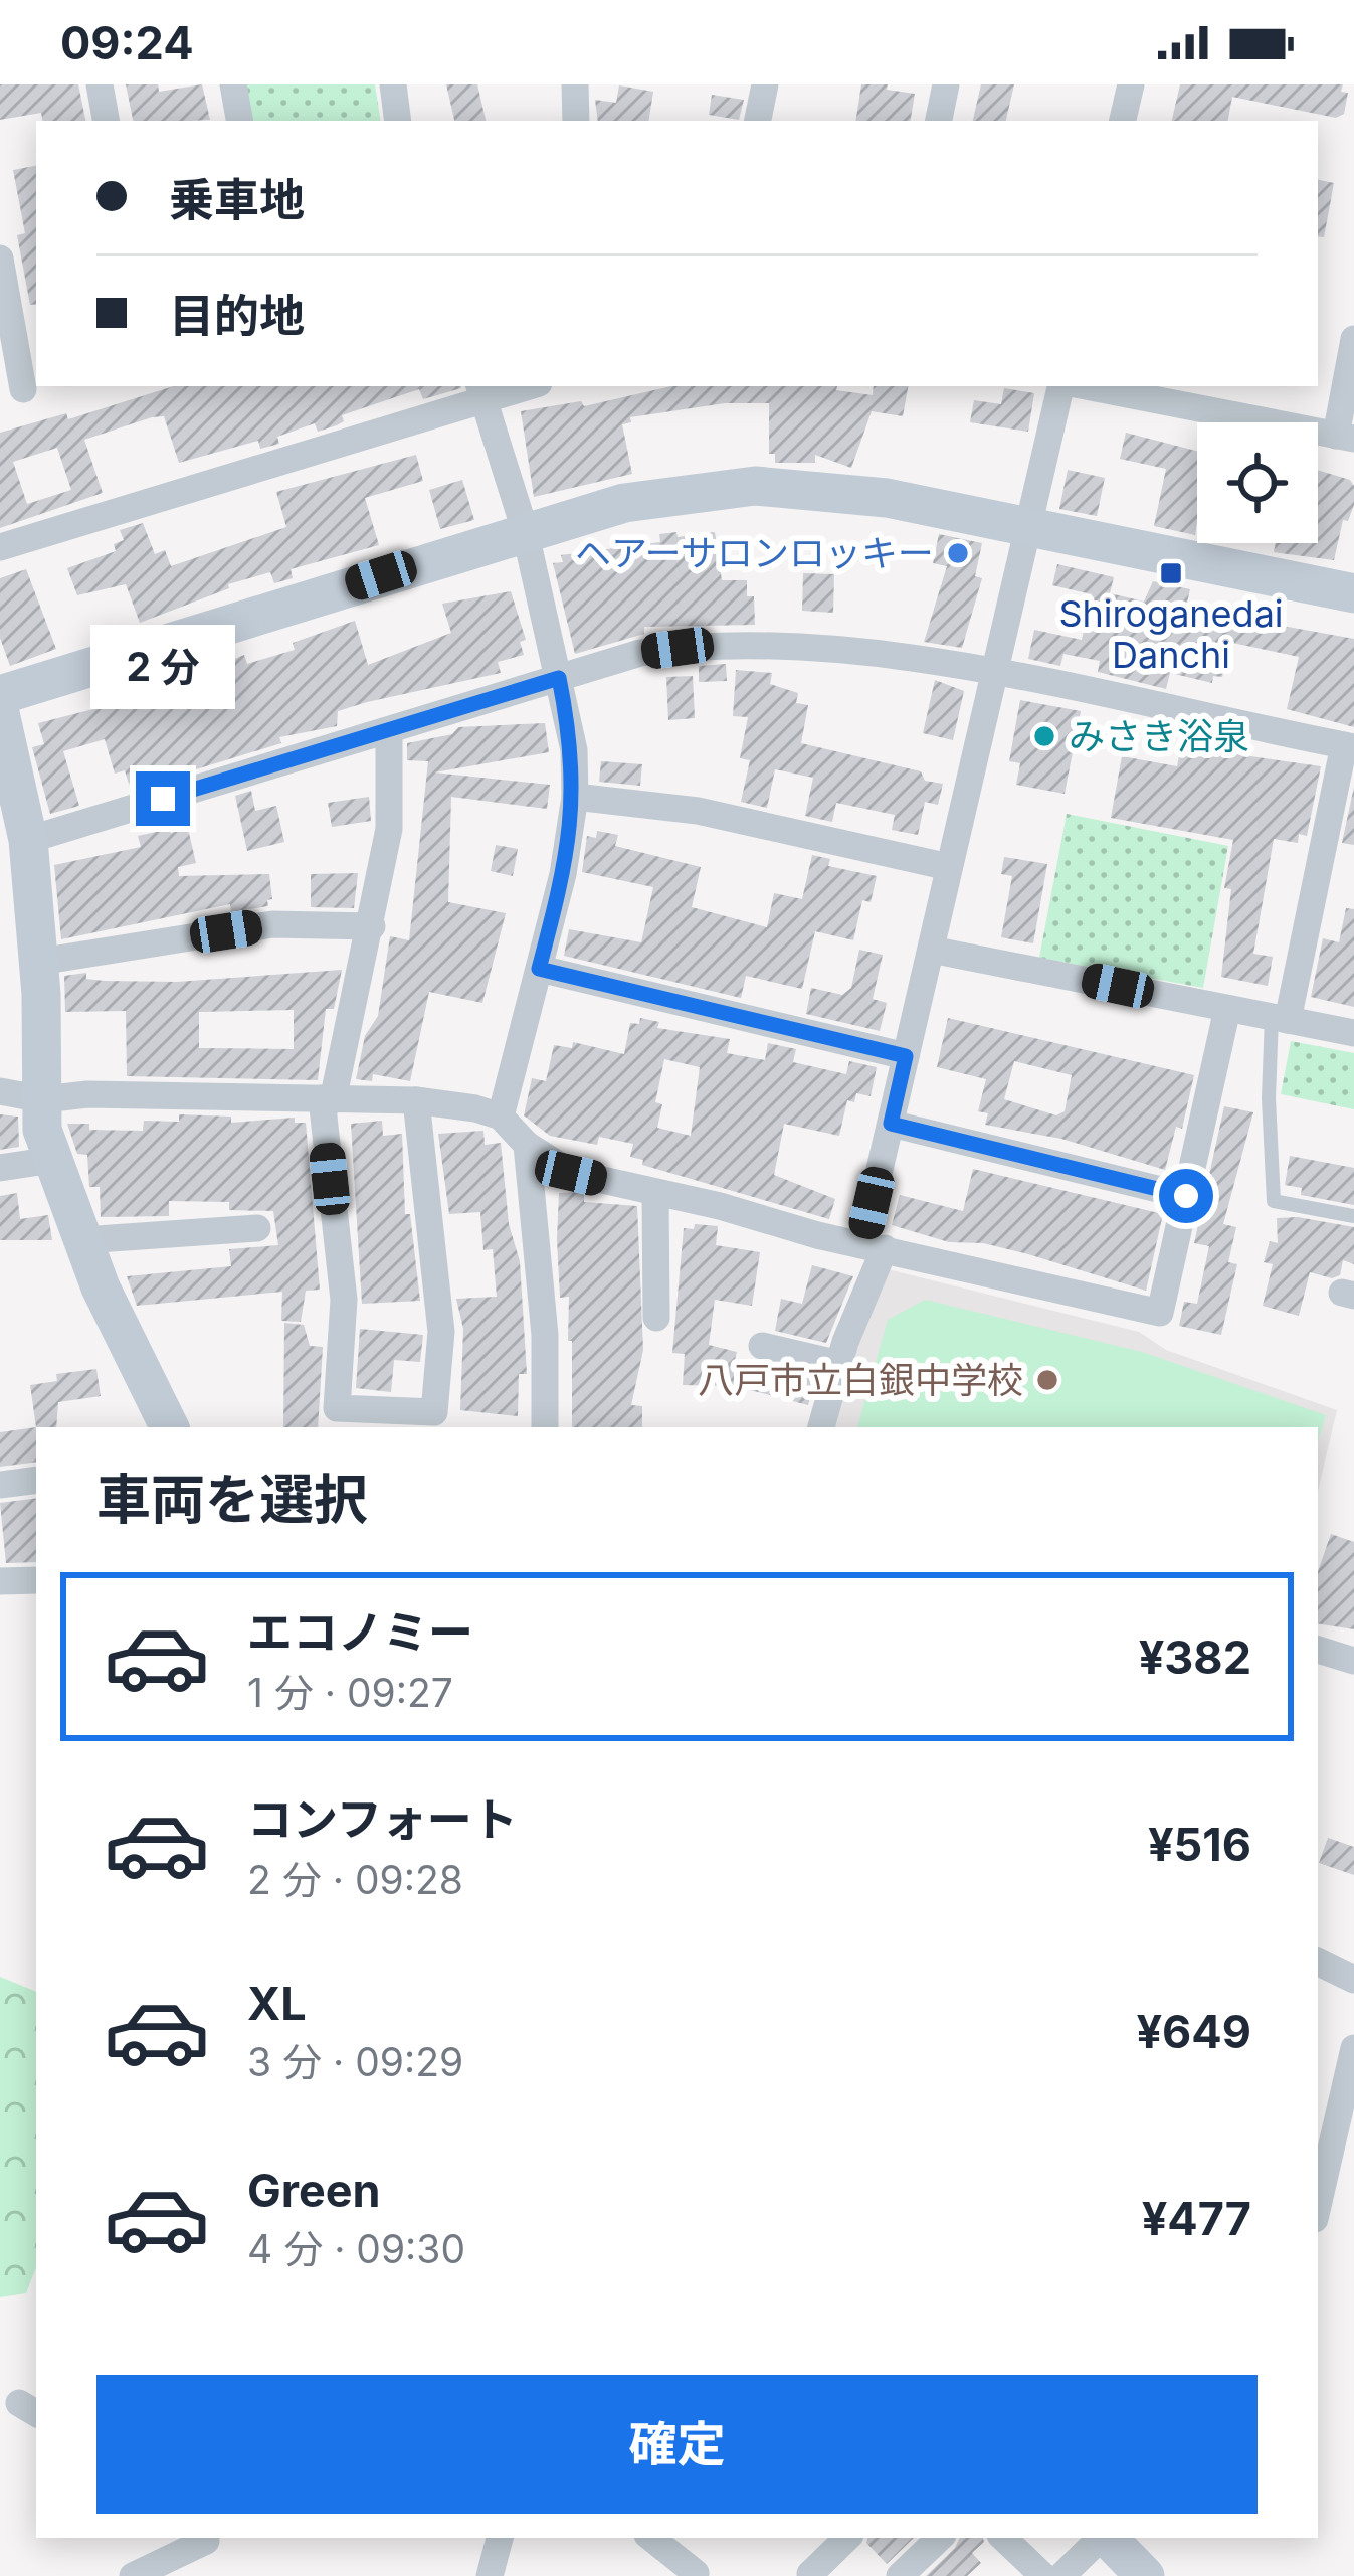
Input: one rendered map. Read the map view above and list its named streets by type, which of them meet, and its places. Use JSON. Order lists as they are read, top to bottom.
{
  "places": {
    "other": ["ヘアーサロンロッキー", "みさき浴泉", "八戸市立白銀中学校"],
    "transit": ["Shiroganedai Danchi"]
  },
  "page": {
    "status": "09:24",
    "banner": ["乗車地", "目的地"],
    "bubble": "2 分",
    "heading": "車両を選択",
    "list": [
      {
        "name": "エコノミー",
        "note": "1 分 · 09:27",
        "value": "¥382"
      },
      {
        "name": "コンフォート",
        "note": "2 分 · 09:28",
        "value": "¥516"
      },
      {
        "name": "XL",
        "note": "3 分 · 09:29",
        "value": "¥649"
      },
      {
        "name": "Green",
        "note": "4 分 · 09:30",
        "value": "¥477"
      }
    ],
    "buttons": "確定"
  }
}
